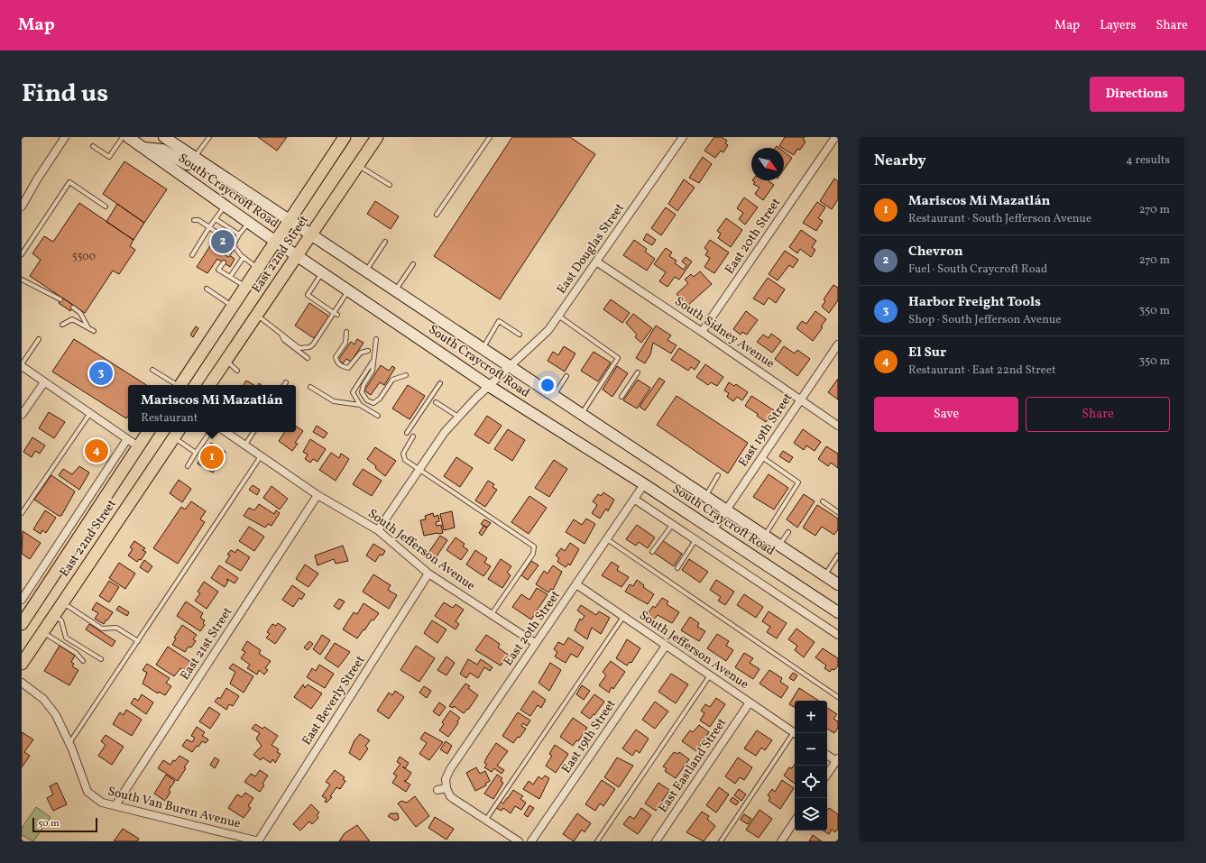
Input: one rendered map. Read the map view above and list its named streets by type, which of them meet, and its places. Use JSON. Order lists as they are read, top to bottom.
{
  "streets": {
    "main road": ["South Craycroft Road", "East 22nd Street"],
    "street": [
      "East 20th Street",
      "East Douglas Street",
      "South Sidney Avenue",
      "East 19th Street",
      "South Jefferson Avenue",
      "East 21st Street",
      "East Beverly Street",
      "East Eastland Street",
      "South Van Buren Avenue"
    ]
  },
  "crossings": [
    ["South Craycroft Road", "East 20th Street"],
    ["South Craycroft Road", "East Douglas Street"],
    ["South Craycroft Road", "East 22nd Street"],
    ["South Craycroft Road", "East 19th Street"],
    ["East 20th Street", "South Sidney Avenue"],
    ["East 20th Street", "South Jefferson Avenue"],
    ["East Douglas Street", "South Sidney Avenue"],
    ["South Sidney Avenue", "East 19th Street"],
    ["East 19th Street", "South Jefferson Avenue"],
    ["South Jefferson Avenue", "East 21st Street"],
    ["South Jefferson Avenue", "East Beverly Street"],
    ["South Jefferson Avenue", "East Eastland Street"],
    ["East 21st Street", "South Van Buren Avenue"],
    ["East Beverly Street", "South Van Buren Avenue"]
  ],
  "house_numbers": ["5500"],
  "scale_bar": "50 m",
  "north": "bottom right",
  "page": {
    "header": "Map",
    "nav": ["Map", "Layers", "Share"],
    "title": "Find us",
    "buttons": [
      "Directions",
      ["Save", "Share"]
    ],
    "heading": ["Nearby", "4 results"],
    "list": [
      {
        "mark": "1",
        "name": "Mariscos Mi Mazatlán",
        "note": "Restaurant · South Jefferson Avenue",
        "value": "270 m"
      },
      {
        "mark": "2",
        "name": "Chevron",
        "note": "Fuel · South Craycroft Road",
        "value": "270 m"
      },
      {
        "mark": "3",
        "name": "Harbor Freight Tools",
        "note": "Shop · South Jefferson Avenue",
        "value": "350 m"
      },
      {
        "mark": "4",
        "name": "El Sur",
        "note": "Restaurant · East 22nd Street",
        "value": "350 m"
      }
    ],
    "pins": [
      "2",
      "3",
      "4",
      "1"
    ],
    "popup": ["Mariscos Mi Mazatlán", "Restaurant"],
    "map_buttons": ["+", "−"],
    "scale": "50 m"
  }
}
